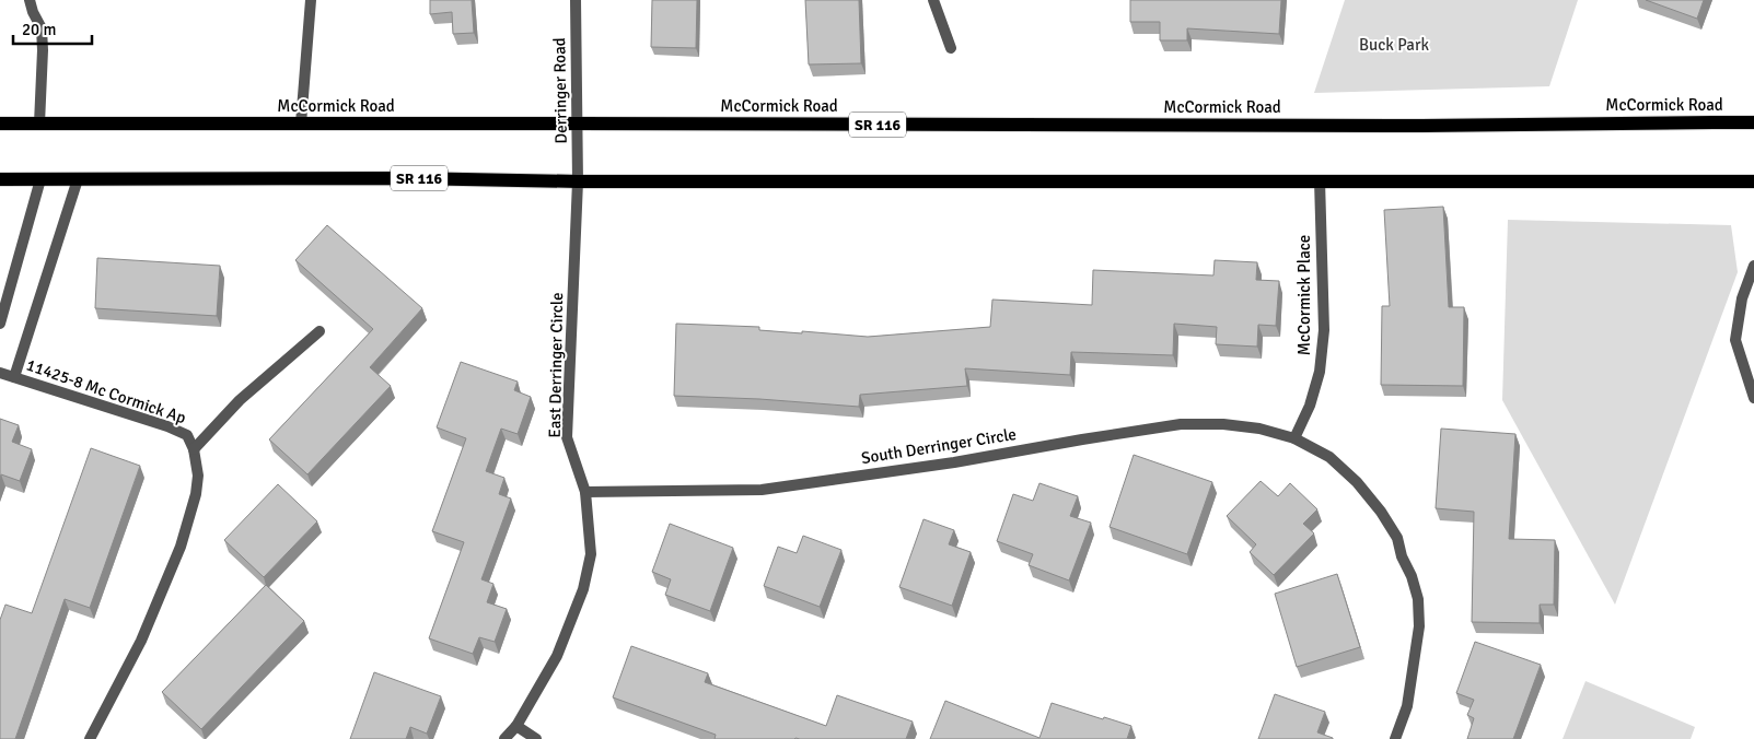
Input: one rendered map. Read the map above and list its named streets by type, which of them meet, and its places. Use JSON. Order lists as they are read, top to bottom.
{
  "streets": {
    "main road": ["McCormick Road", "SR 116"],
    "street": [
      "Derringer Road",
      "McCormick Place",
      "East Derringer Circle",
      "11425-8 Mc Cormick Ap",
      "South Derringer Circle"
    ]
  },
  "crossings": [
    ["Derringer Road", "McCormick Road"],
    ["Derringer Road", "SR 116"],
    ["Derringer Road", "East Derringer Circle"],
    ["SR 116", "McCormick Place"],
    ["McCormick Place", "South Derringer Circle"],
    ["East Derringer Circle", "South Derringer Circle"]
  ],
  "parks": ["Buck Park"],
  "scale_bar": "20 m"
}
